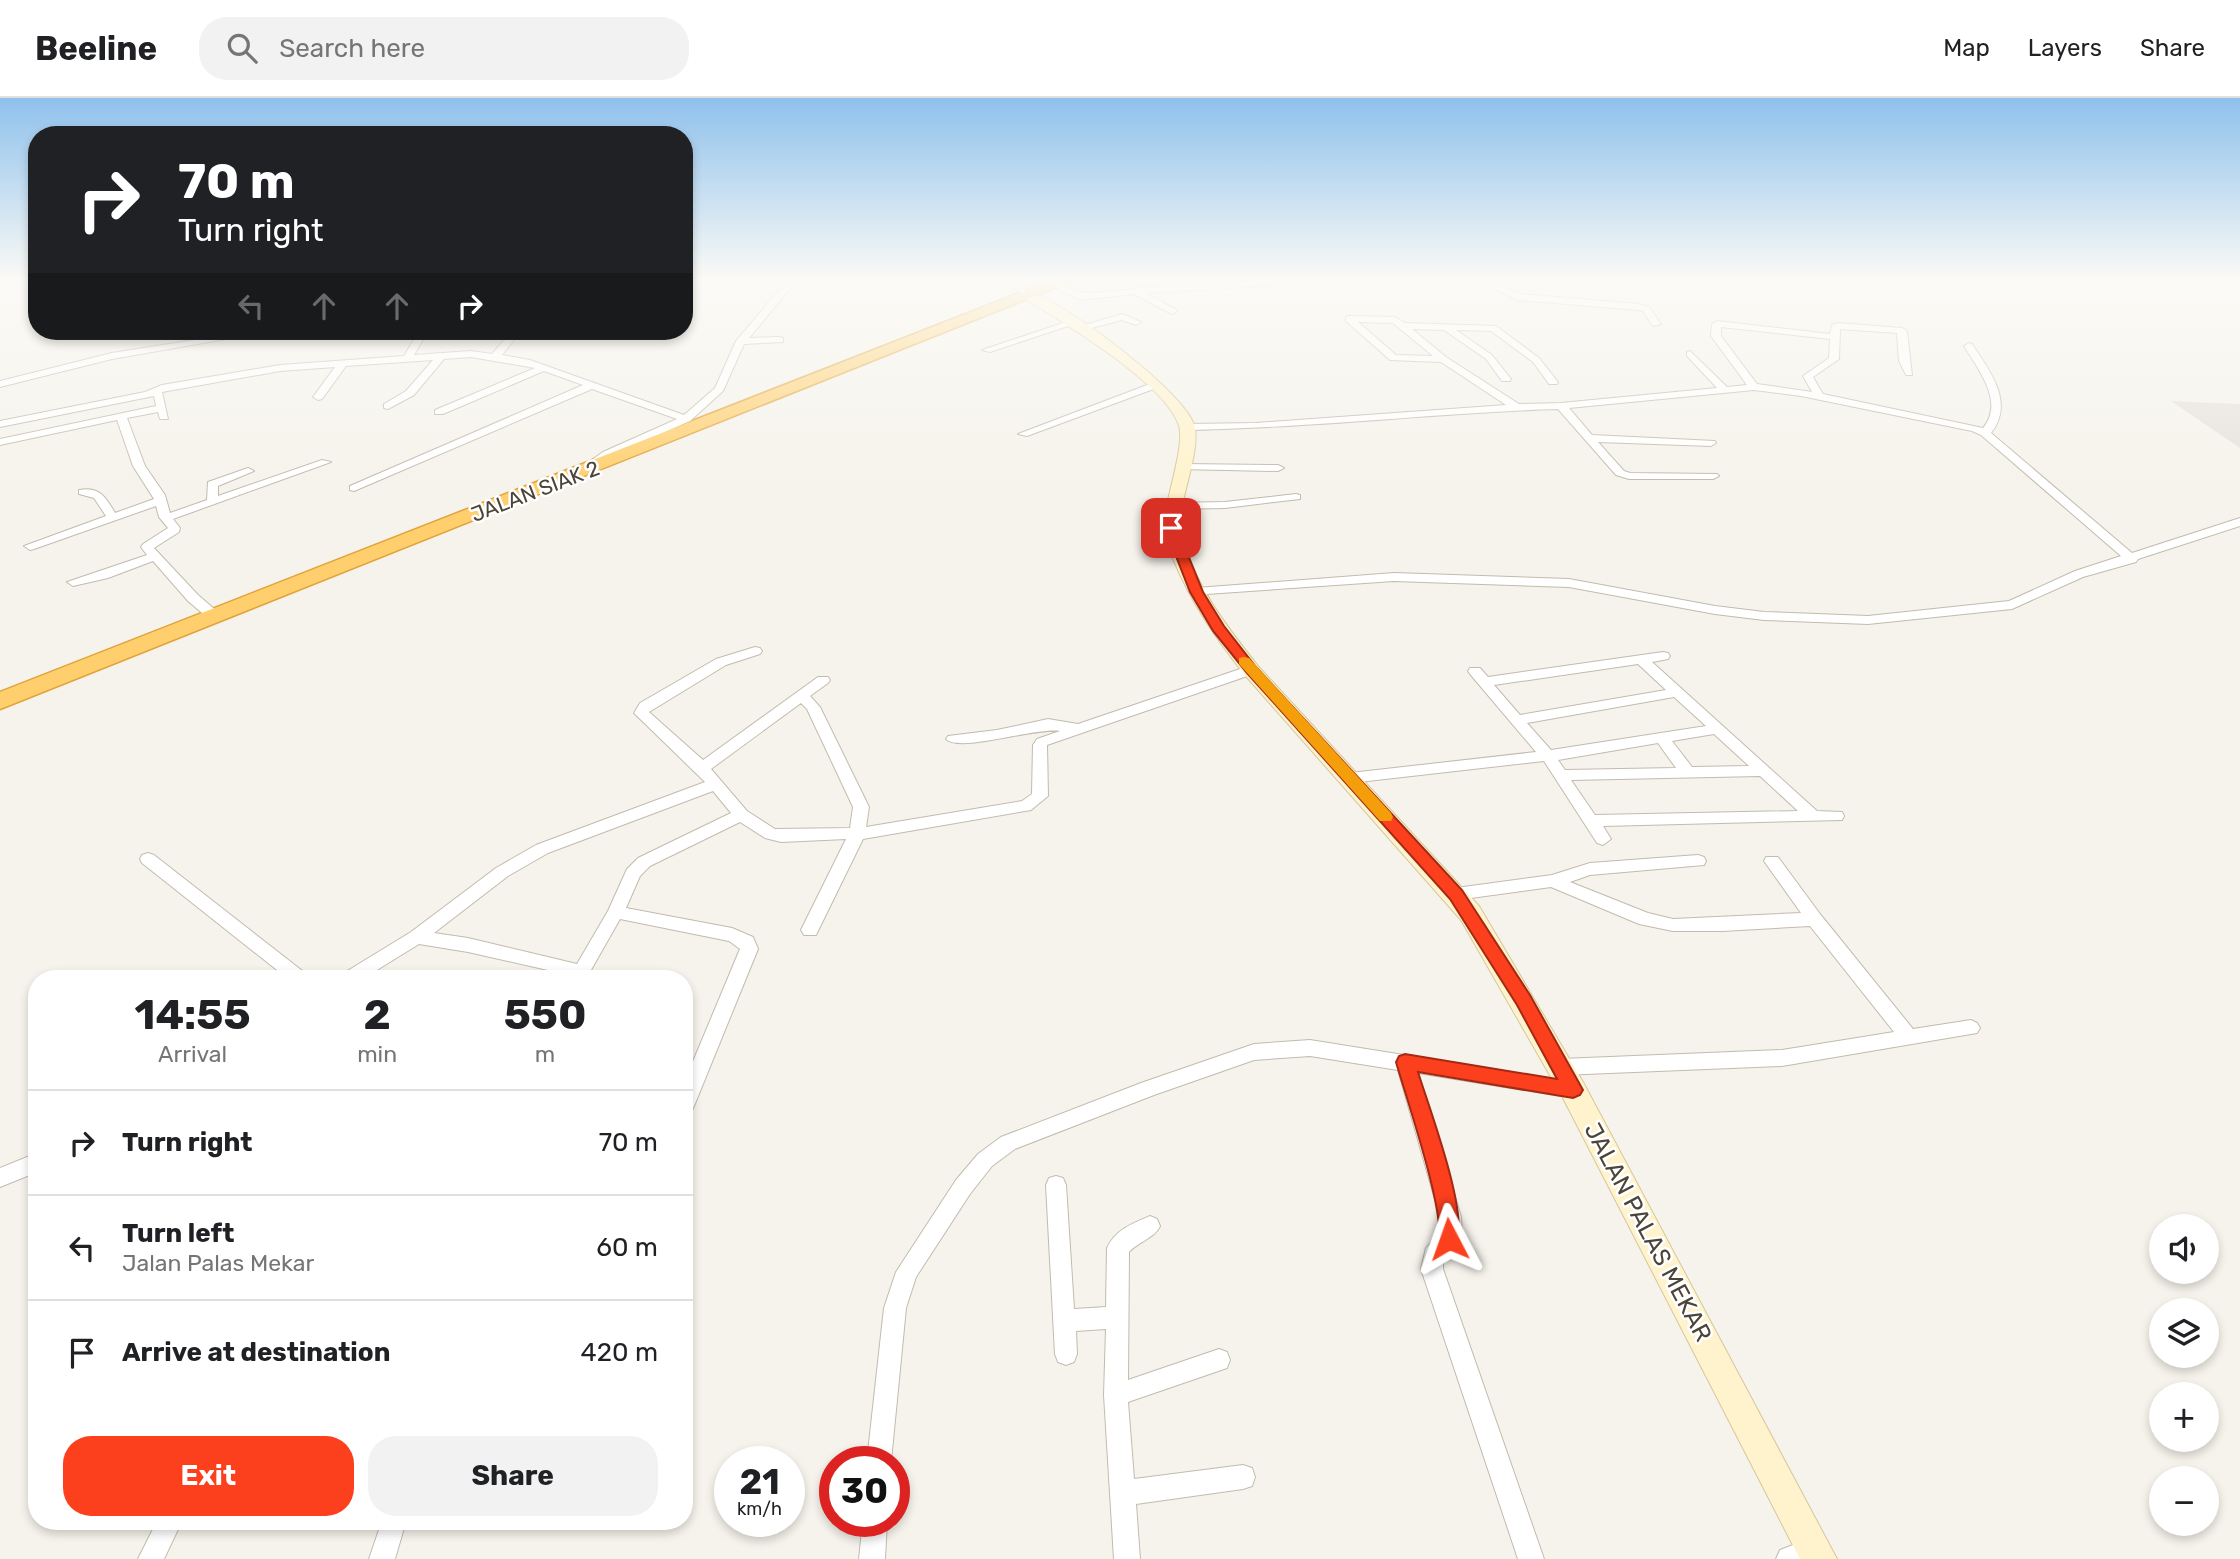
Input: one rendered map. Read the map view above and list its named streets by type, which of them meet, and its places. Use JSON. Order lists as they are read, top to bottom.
{
  "streets": {
    "highway": ["JALAN SIAK 2"],
    "main road": ["JALAN PALAS MEKAR"]
  },
  "page": {
    "header": "Beeline",
    "search": "Search here",
    "nav": ["Map", "Layers", "Share"],
    "turn": ["70 m", "Turn right"],
    "eta": [
      "14:55",
      "Arrival",
      "2",
      "min",
      "550",
      "m"
    ],
    "list": [
      {
        "name": "Turn right",
        "value": "70 m"
      },
      {
        "name": "Turn left",
        "note": "Jalan Palas Mekar",
        "value": "60 m"
      },
      {
        "name": "Arrive at destination",
        "value": "420 m"
      }
    ],
    "map_buttons": ["+", "−"],
    "buttons": ["Exit", "Share"],
    "speed": "21 km/h",
    "limit": "30"
  }
}
